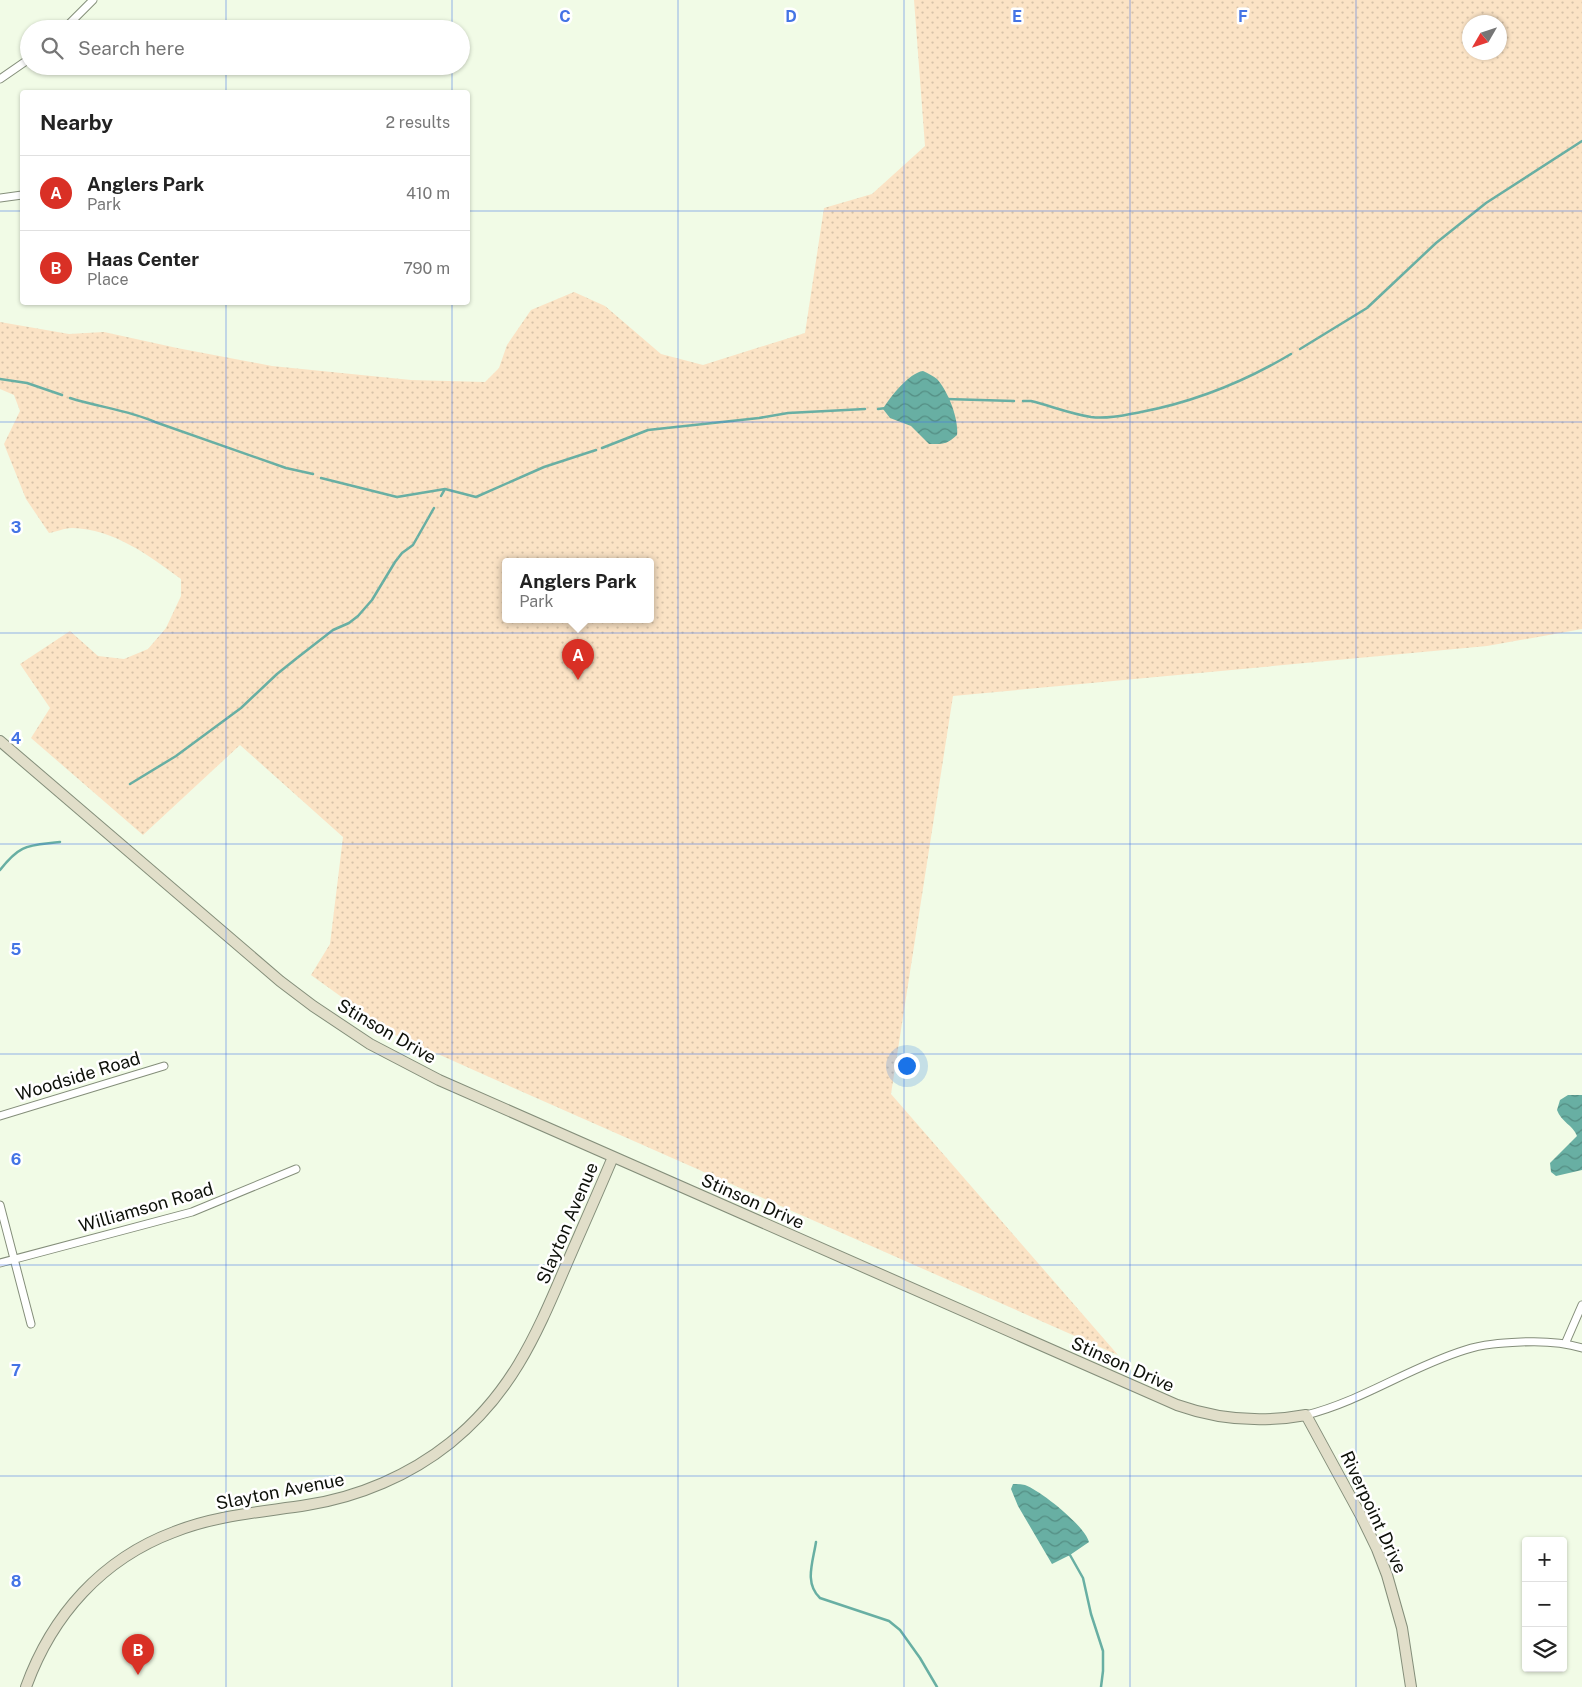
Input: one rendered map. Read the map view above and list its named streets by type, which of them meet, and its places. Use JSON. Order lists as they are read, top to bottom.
{
  "streets": {
    "street": [
      "Stinson Drive",
      "Woodside Road",
      "Williamson Road",
      "Slayton Avenue",
      "Riverpoint Drive"
    ]
  },
  "crossings": [
    ["Stinson Drive", "Slayton Avenue"],
    ["Stinson Drive", "Riverpoint Drive"]
  ],
  "north": "bottom left",
  "page": {
    "search": "Search here",
    "heading": ["Nearby", "2 results"],
    "list": [
      {
        "mark": "A",
        "name": "Anglers Park",
        "note": "Park",
        "value": "410 m"
      },
      {
        "mark": "B",
        "name": "Haas Center",
        "note": "Place",
        "value": "790 m"
      }
    ],
    "popup": ["Anglers Park", "Park"],
    "pins": ["A", "B"],
    "map_buttons": ["+", "−"]
  },
  "grid": {
    "columns": [
      "C",
      "D",
      "E",
      "F"
    ],
    "rows": [
      "3",
      "4",
      "5",
      "6",
      "7",
      "8"
    ]
  }
}
